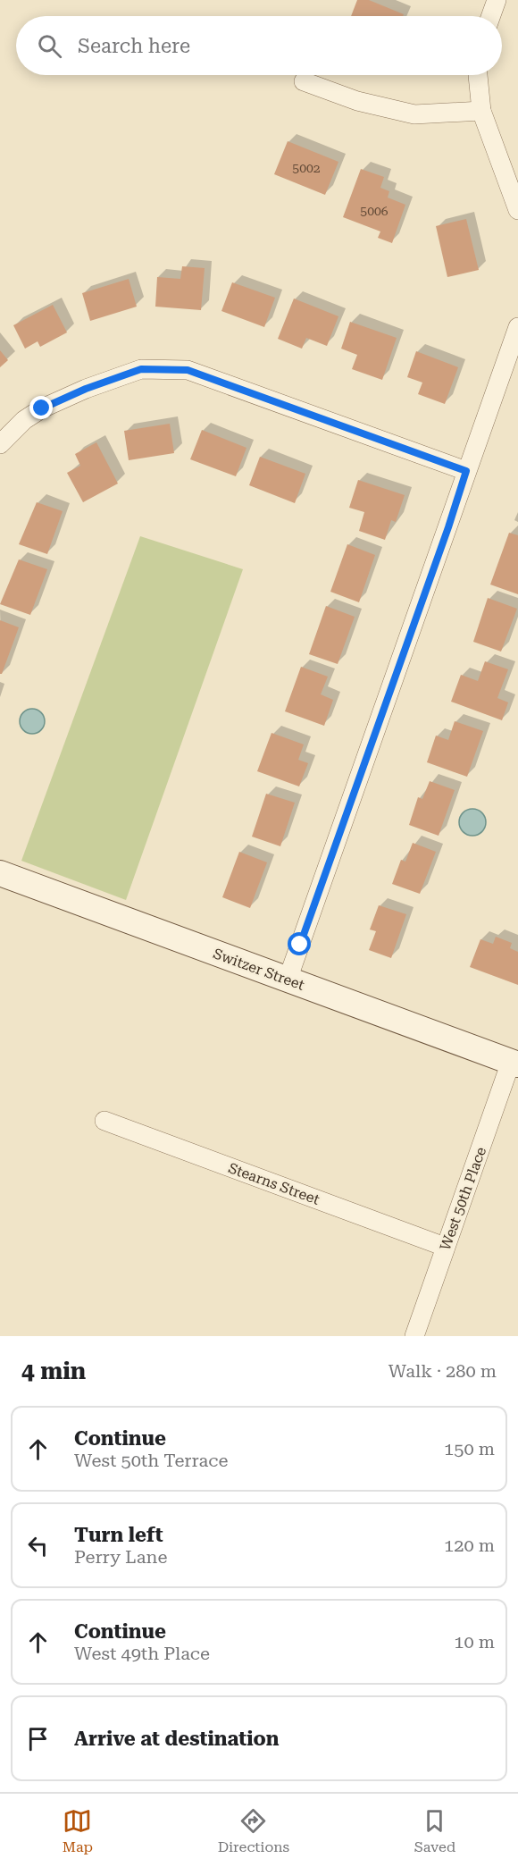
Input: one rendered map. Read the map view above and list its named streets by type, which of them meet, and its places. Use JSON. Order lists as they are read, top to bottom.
{
  "streets": {
    "street": ["Switzer Street", "Stearns Street", "West 50th Place"]
  },
  "crossings": [
    ["Switzer Street", "West 50th Place"],
    ["Stearns Street", "West 50th Place"]
  ],
  "house_numbers": ["5002", "5006"],
  "page": {
    "search": "Search here",
    "heading": ["4 min", "Walk · 280 m"],
    "list": [
      ["Continue", "West 50th Terrace", "150 m"],
      ["Turn left", "Perry Lane", "120 m"],
      ["Continue", "West 49th Place", "10 m"],
      "Arrive at destination"
    ],
    "nav": ["Map", "Directions", "Saved"]
  }
}
